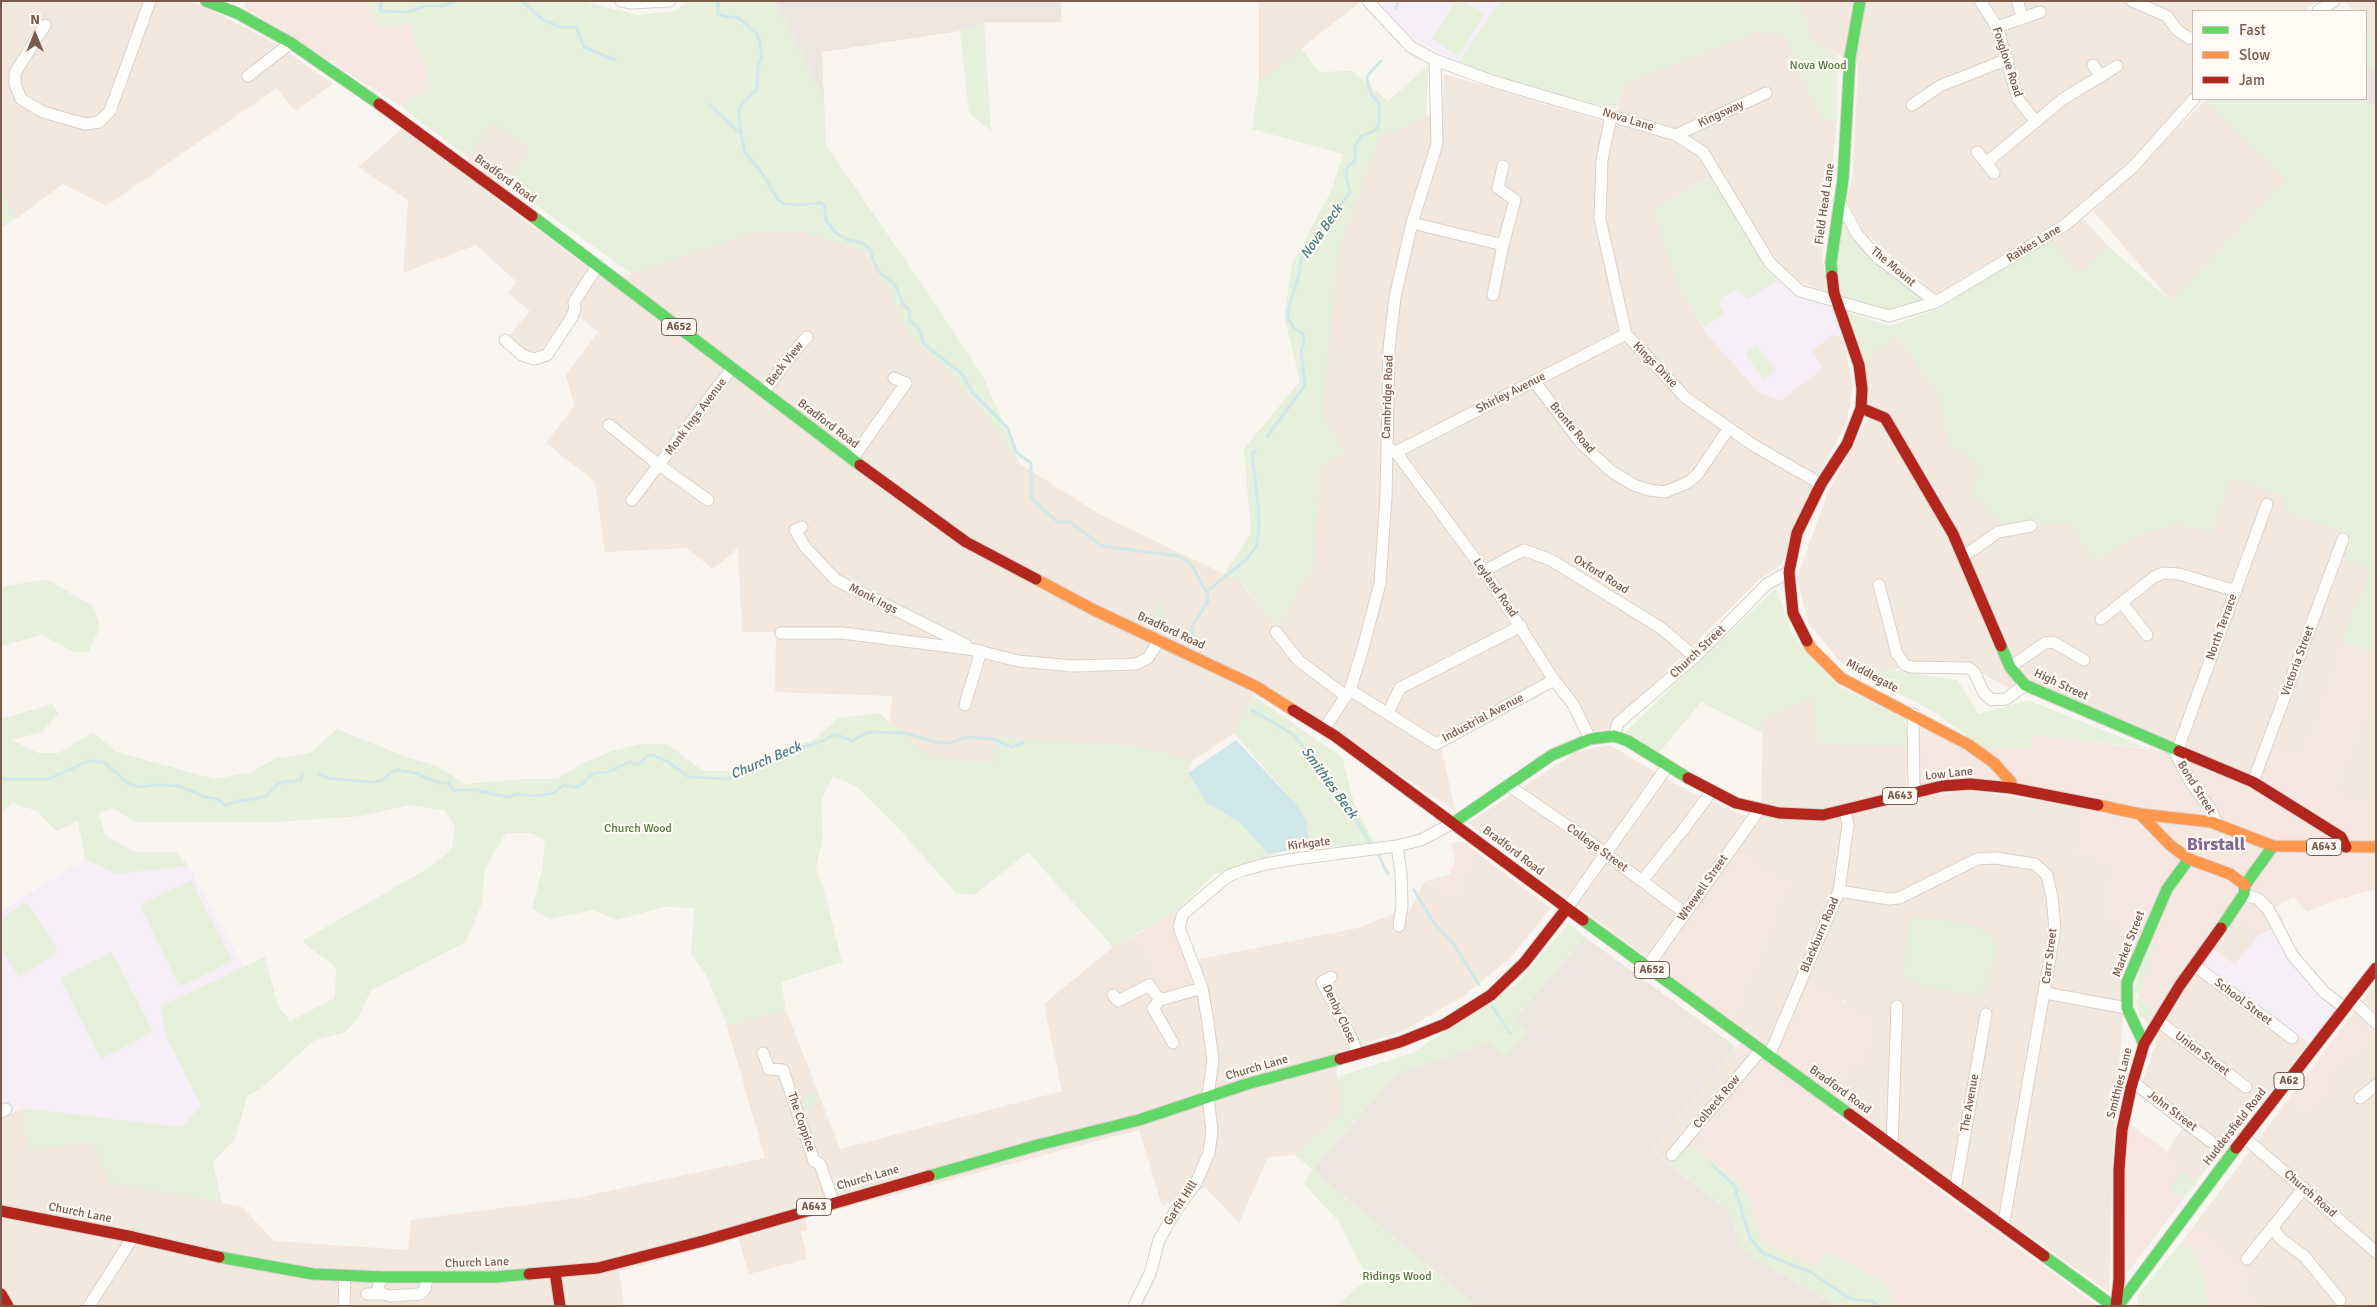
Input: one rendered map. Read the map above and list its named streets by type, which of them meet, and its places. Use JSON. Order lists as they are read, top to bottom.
{
  "streets": {
    "main road": [
      "Bradford Road",
      "Field Head Lane",
      "A652",
      "Middlegate",
      "High Street",
      "Low Lane",
      "A643",
      "Kirkgate",
      "Market Street",
      "Church Lane",
      "A62",
      "Smithies Lane",
      "Huddersfield Road"
    ],
    "street": [
      "Foxglove Road",
      "Kingsway",
      "Nova Lane",
      "Raikes Lane",
      "The Mount",
      "Beck View",
      "Kings Drive",
      "Shirley Avenue",
      "Cambridge Road",
      "Monk Ings Avenue",
      "Bronte Road",
      "Oxford Road",
      "Leyland Road",
      "Monk Ings",
      "North Terrace",
      "Church Street",
      "Victoria Street",
      "Industrial Avenue",
      "Bond Street",
      "College Street",
      "Whewell Street",
      "Blackburn Road",
      "Carr Street",
      "School Street",
      "Denby Close",
      "Union Street",
      "Colbeck Row",
      "The Avenue",
      "John Street",
      "The Coppice",
      "Church Road",
      "Garfit Hill"
    ]
  },
  "crossings": [
    ["Kingsway", "Nova Lane"],
    ["Nova Lane", "Field Head Lane"],
    ["Nova Lane", "Raikes Lane"],
    ["Nova Lane", "Kings Drive"],
    ["Nova Lane", "Cambridge Road"],
    ["Bradford Road", "Beck View"],
    ["Bradford Road", "Cambridge Road"],
    ["Bradford Road", "Monk Ings Avenue"],
    ["Bradford Road", "Monk Ings"],
    ["Bradford Road", "Kirkgate"],
    ["Bradford Road", "Whewell Street"],
    ["Bradford Road", "Blackburn Road"],
    ["Bradford Road", "Carr Street"],
    ["Bradford Road", "Church Lane"],
    ["Bradford Road", "Smithies Lane"],
    ["Bradford Road", "Colbeck Row"],
    ["Bradford Road", "The Avenue"],
    ["Bradford Road", "Huddersfield Road"],
    ["Field Head Lane", "Raikes Lane"],
    ["Field Head Lane", "The Mount"],
    ["Field Head Lane", "Middlegate"],
    ["Field Head Lane", "High Street"],
    ["Raikes Lane", "The Mount"],
    ["Kings Drive", "Shirley Avenue"],
    ["Kings Drive", "Bronte Road"],
    ["Kings Drive", "Middlegate"],
    ["Shirley Avenue", "Cambridge Road"],
    ["Shirley Avenue", "Bronte Road"],
    ["Shirley Avenue", "Leyland Road"],
    ["Cambridge Road", "Leyland Road"],
    ["Cambridge Road", "Industrial Avenue"],
    ["Oxford Road", "Leyland Road"],
    ["Oxford Road", "Church Street"],
    ["Leyland Road", "Industrial Avenue"],
    ["Leyland Road", "Kirkgate"],
    ["North Terrace", "High Street"],
    ["North Terrace", "Bond Street"],
    ["Church Street", "Middlegate"],
    ["Church Street", "Low Lane"],
    ["Church Street", "Kirkgate"],
    ["Victoria Street", "High Street"],
    ["Middlegate", "High Street"],
    ["Middlegate", "Low Lane"],
    ["High Street", "Bond Street"],
    ["High Street", "A643"],
    ["Low Lane", "Bond Street"],
    ["Low Lane", "A643"],
    ["Low Lane", "Kirkgate"],
    ["Low Lane", "Whewell Street"],
    ["Low Lane", "Blackburn Road"],
    ["Low Lane", "Smithies Lane"],
    ["A643", "Smithies Lane"],
    ["Kirkgate", "College Street"],
    ["Kirkgate", "Church Lane"],
    ["Kirkgate", "Garfit Hill"],
    ["College Street", "Whewell Street"],
    ["Blackburn Road", "Carr Street"],
    ["Blackburn Road", "Colbeck Row"],
    ["Market Street", "Smithies Lane"],
    ["School Street", "Smithies Lane"],
    ["Denby Close", "Church Lane"],
    ["Union Street", "Smithies Lane"],
    ["Church Lane", "The Coppice"],
    ["Church Lane", "Garfit Hill"],
    ["Smithies Lane", "John Street"],
    ["Smithies Lane", "Huddersfield Road"],
    ["Huddersfield Road", "Church Road"]
  ],
  "districts": ["Birstall"],
  "water": ["Nova Beck", "Church Beck", "Smithies Beck"],
  "parks": ["Nova Wood", "Church Wood", "Ridings Wood"],
  "legend": ["Fast", "Slow", "Jam"],
  "north": "top"
}
